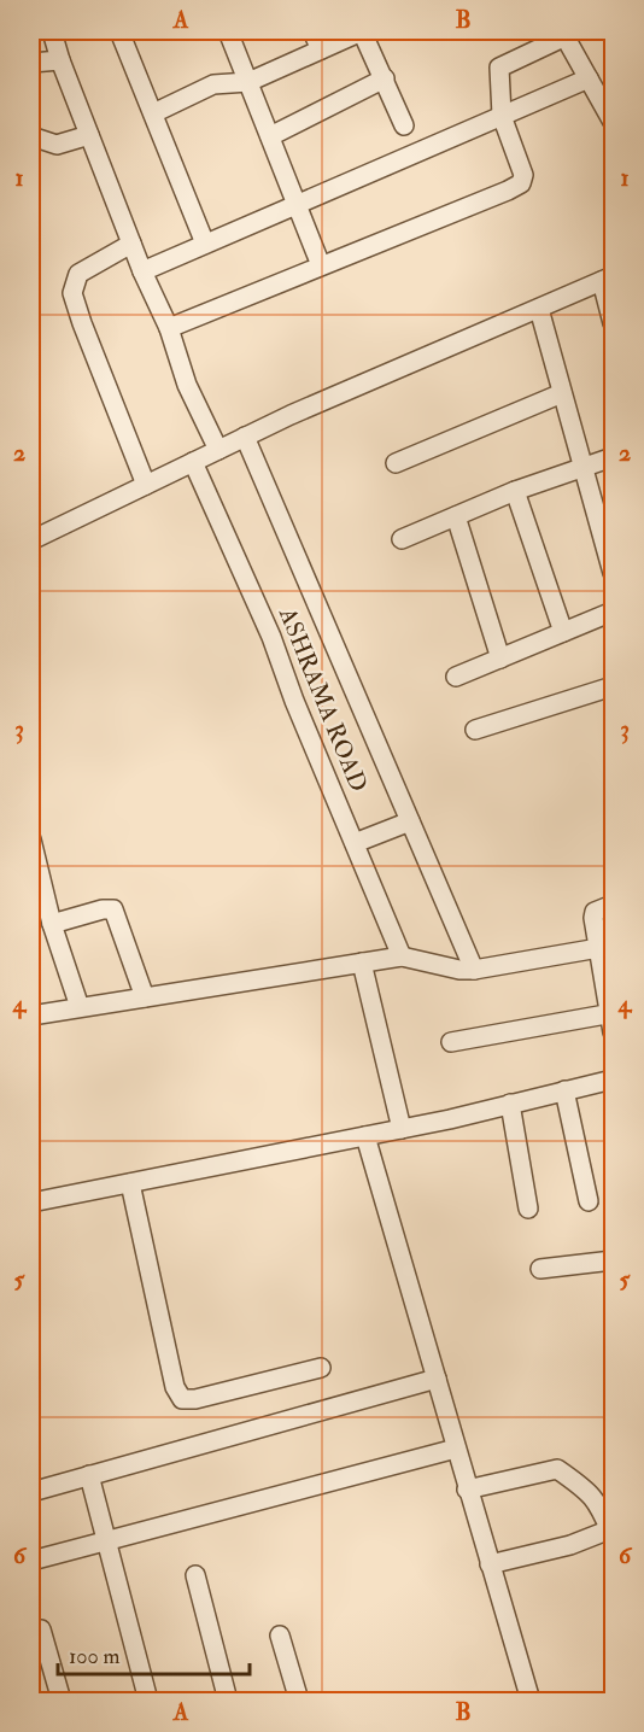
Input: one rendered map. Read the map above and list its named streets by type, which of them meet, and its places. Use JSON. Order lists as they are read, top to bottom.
{
  "streets": {
    "street": ["ASHRAMA ROAD"]
  },
  "scale_bar": "100 m",
  "grid": {
    "columns": ["A", "B"],
    "rows": [
      "1",
      "2",
      "3",
      "4",
      "5",
      "6"
    ]
  }
}
